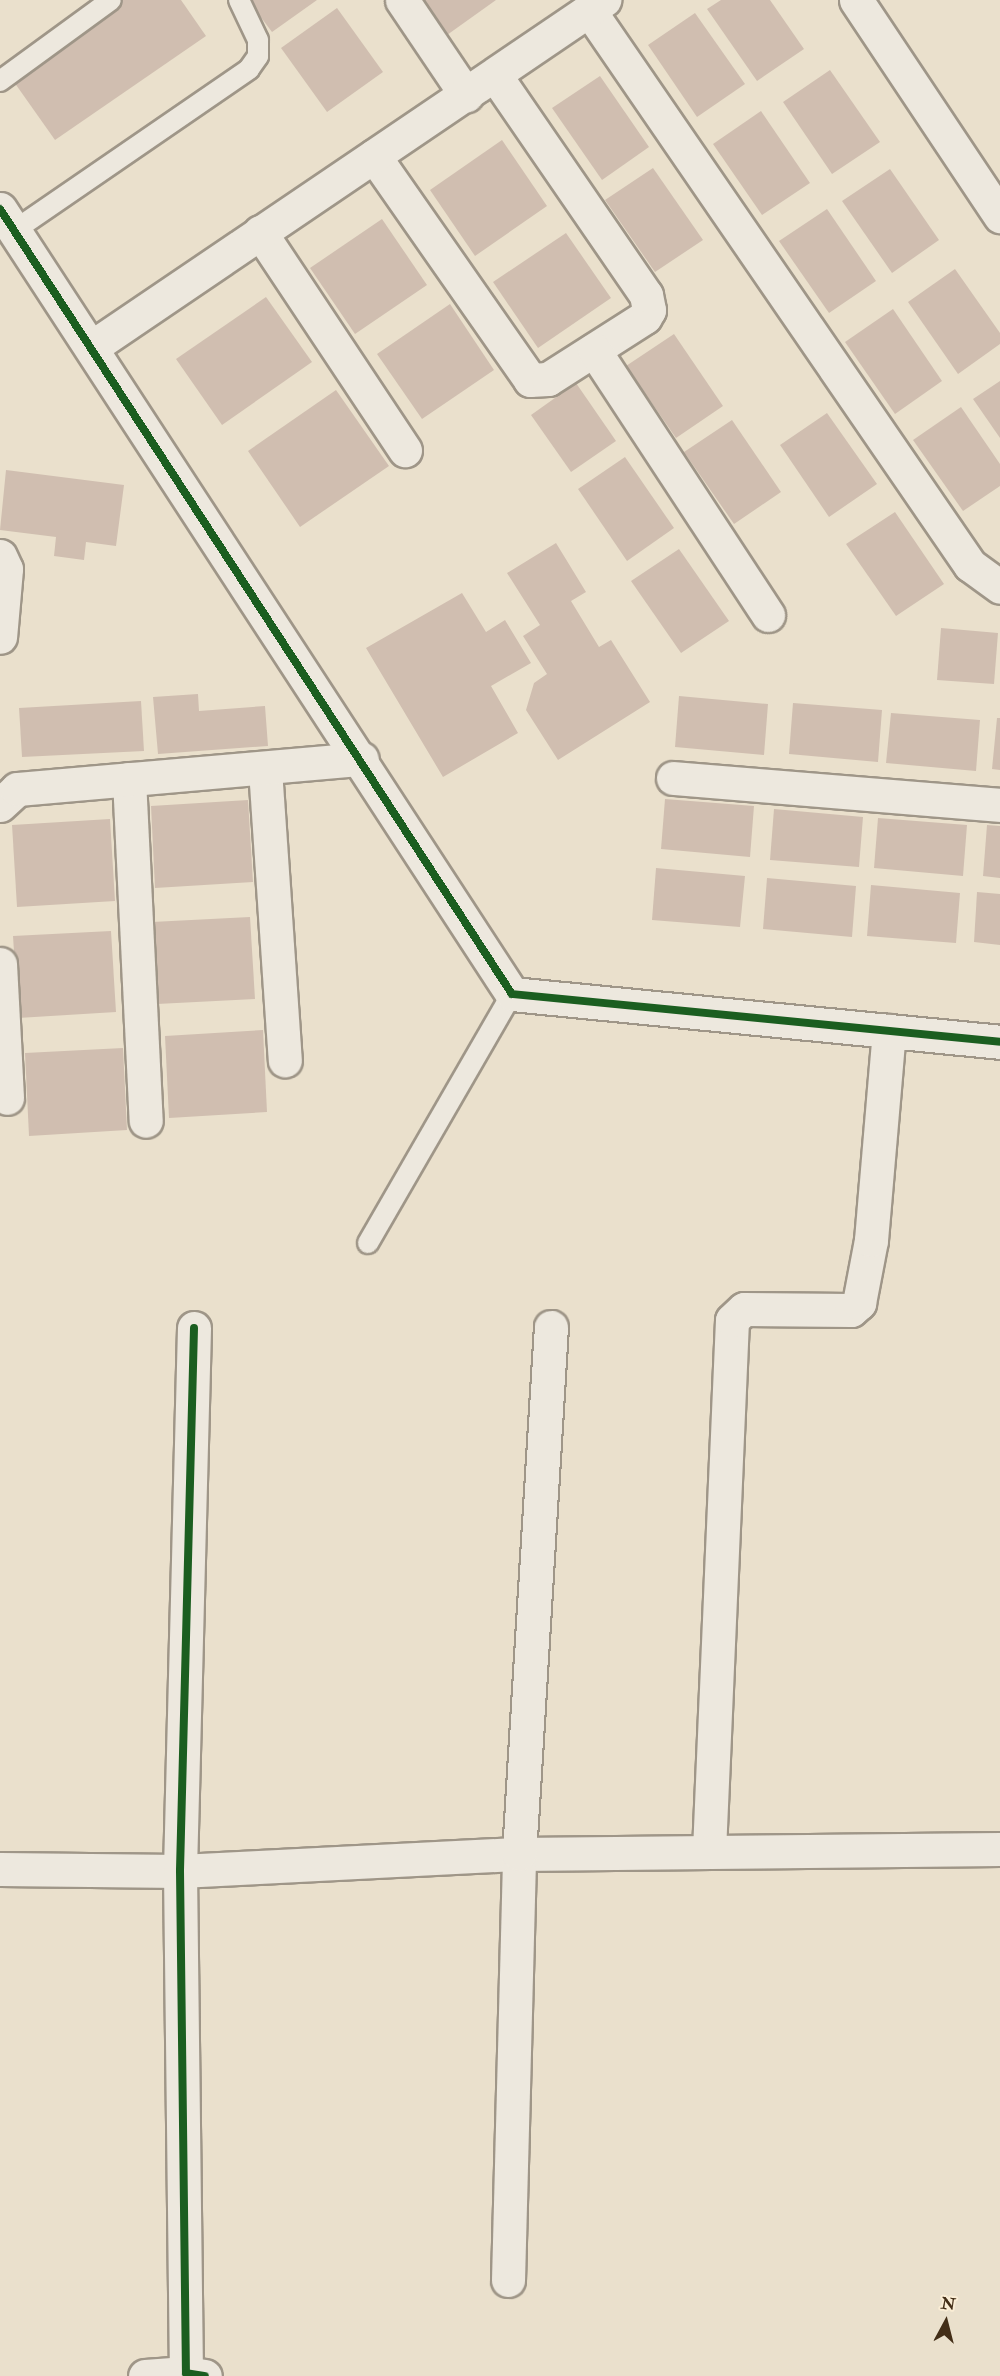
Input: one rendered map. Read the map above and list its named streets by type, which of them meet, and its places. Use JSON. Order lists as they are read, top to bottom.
{
  "north": "top"
}
